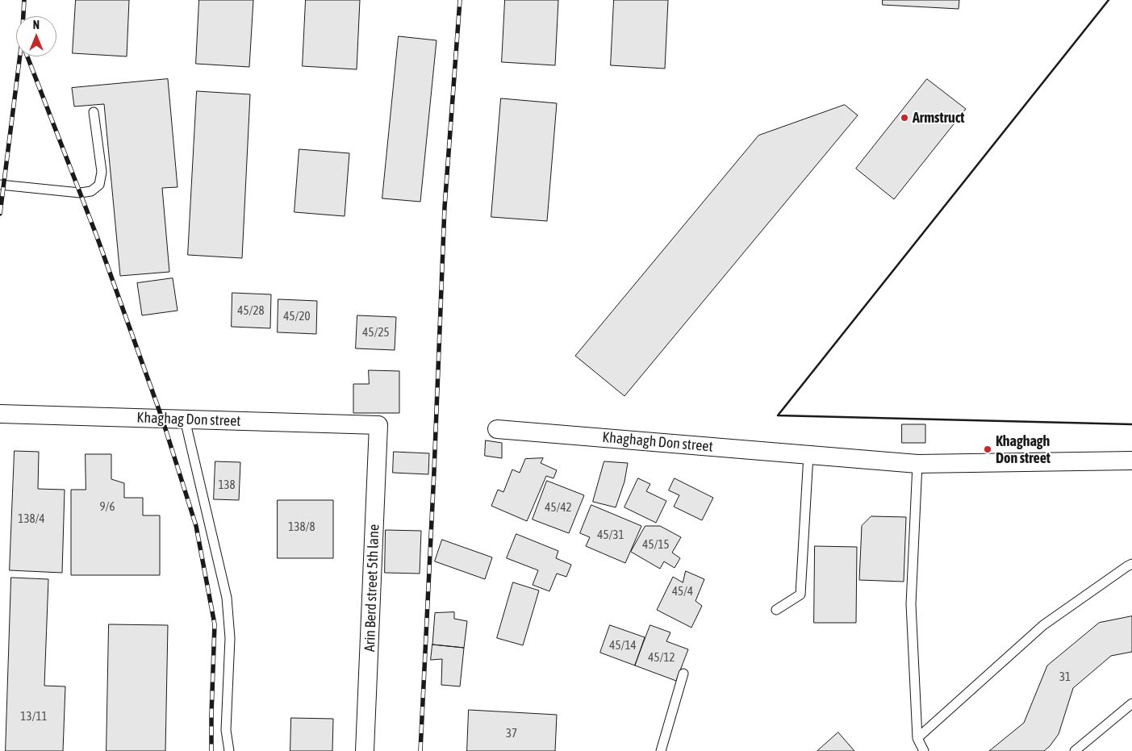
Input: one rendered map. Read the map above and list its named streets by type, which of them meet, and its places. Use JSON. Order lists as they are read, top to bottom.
{
  "streets": {
    "street": ["Khaghag Don street", "Khaghagh Don street", "Arin Berd street 5th lane"]
  },
  "crossings": [
    ["Khaghag Don street", "Arin Berd street 5th lane"]
  ],
  "places": ["Armstruct", "Khaghagh Don street"],
  "house_numbers": [
    "45/28",
    "45/20",
    "45/25",
    "138",
    "9/6",
    "45/42",
    "138/4",
    "138/8",
    "45/31",
    "45/15",
    "45/4",
    "45/14",
    "45/12",
    "31",
    "13/11",
    "37"
  ],
  "north": "top"
}
